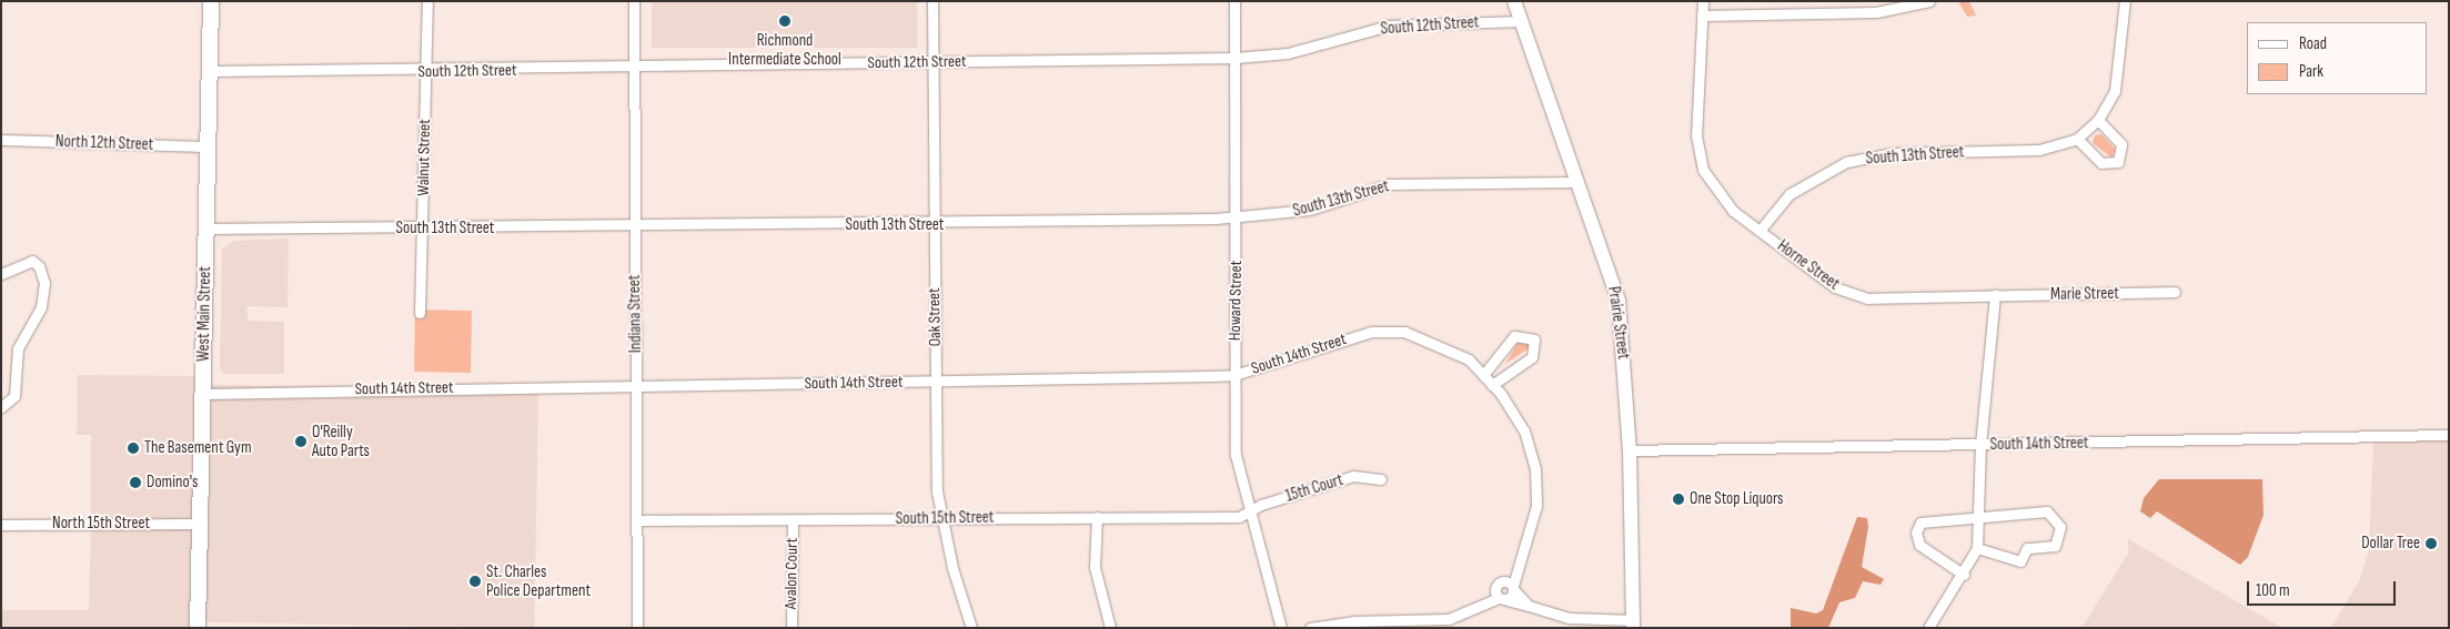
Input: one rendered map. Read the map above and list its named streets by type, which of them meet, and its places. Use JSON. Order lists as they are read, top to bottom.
{
  "streets": {
    "main road": ["West Main Street"],
    "street": [
      "South 12th Street",
      "North 12th Street",
      "South 13th Street",
      "Walnut Street",
      "Horne Street",
      "Marie Street",
      "Howard Street",
      "Indiana Street",
      "Oak Street",
      "Prairie Street",
      "South 14th Street",
      "15th Court",
      "South 15th Street",
      "North 15th Street",
      "Avalon Court"
    ]
  },
  "crossings": [
    ["South 12th Street", "Walnut Street"],
    ["South 12th Street", "Howard Street"],
    ["South 12th Street", "West Main Street"],
    ["South 12th Street", "Indiana Street"],
    ["South 12th Street", "Oak Street"],
    ["South 12th Street", "Prairie Street"],
    ["North 12th Street", "West Main Street"],
    ["South 13th Street", "Walnut Street"],
    ["South 13th Street", "Horne Street"],
    ["South 13th Street", "Howard Street"],
    ["South 13th Street", "West Main Street"],
    ["South 13th Street", "Indiana Street"],
    ["South 13th Street", "Oak Street"],
    ["South 13th Street", "Prairie Street"],
    ["Horne Street", "Marie Street"],
    ["Howard Street", "South 14th Street"],
    ["Howard Street", "15th Court"],
    ["Howard Street", "South 15th Street"],
    ["West Main Street", "South 14th Street"],
    ["West Main Street", "North 15th Street"],
    ["Indiana Street", "South 14th Street"],
    ["Indiana Street", "South 15th Street"],
    ["Oak Street", "South 14th Street"],
    ["Oak Street", "South 15th Street"],
    ["Prairie Street", "South 14th Street"],
    ["15th Court", "South 15th Street"],
    ["South 15th Street", "Avalon Court"]
  ],
  "places": [
    "Richmond Intermediate School",
    "O'Reilly Auto Parts",
    "The Basement Gym",
    "Domino's",
    "One Stop Liquors",
    "Dollar Tree",
    "St. Charles Police Department"
  ],
  "legend": ["Road", "Park"],
  "scale_bar": "100 m"
}
